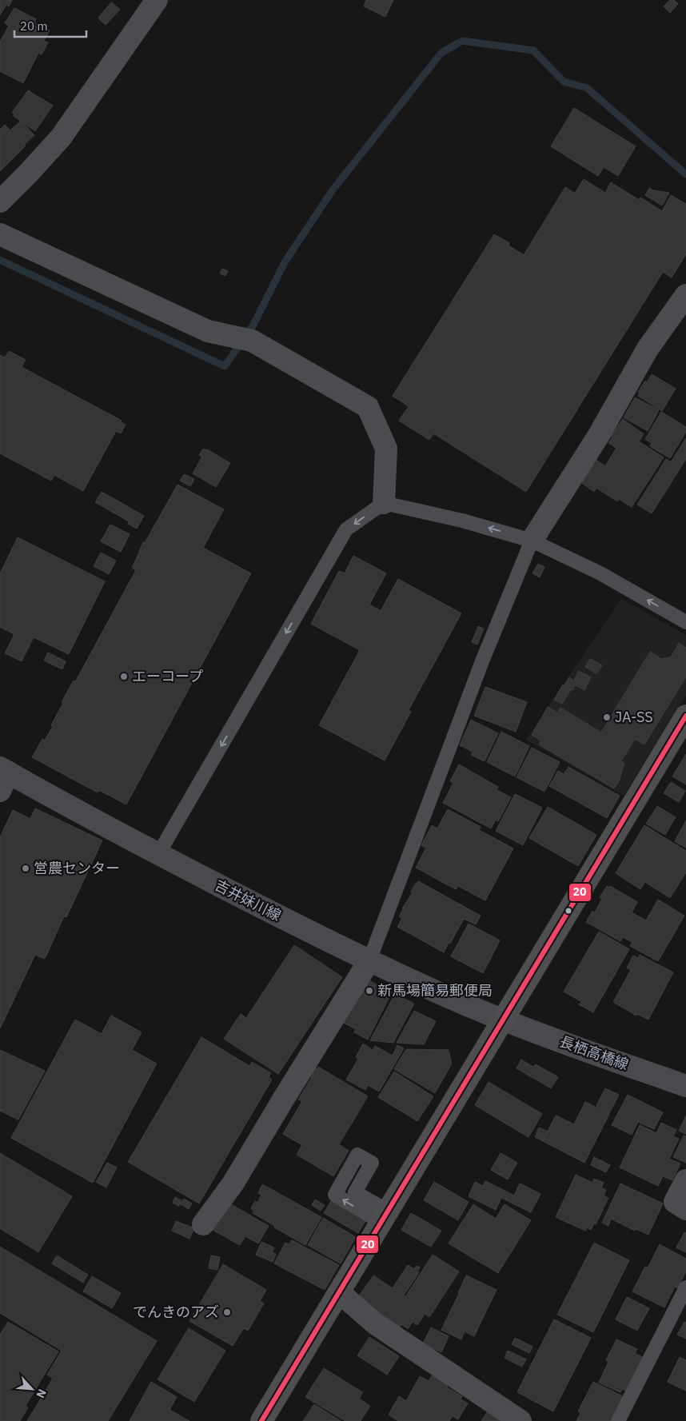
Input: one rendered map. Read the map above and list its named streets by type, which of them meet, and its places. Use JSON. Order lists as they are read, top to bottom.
{
  "streets": {
    "main road": ["吉井妹川線", "長栖高橋線"]
  },
  "crossings": [
    ["吉井妹川線", "長栖高橋線"]
  ],
  "places": [
    "エーコープ",
    "JA-SS",
    "営農センター",
    "新馬場簡易郵便局",
    "でんきのアズ"
  ],
  "lines": ["transit line 20"],
  "scale_bar": "20 m",
  "north": "bottom right"
}
